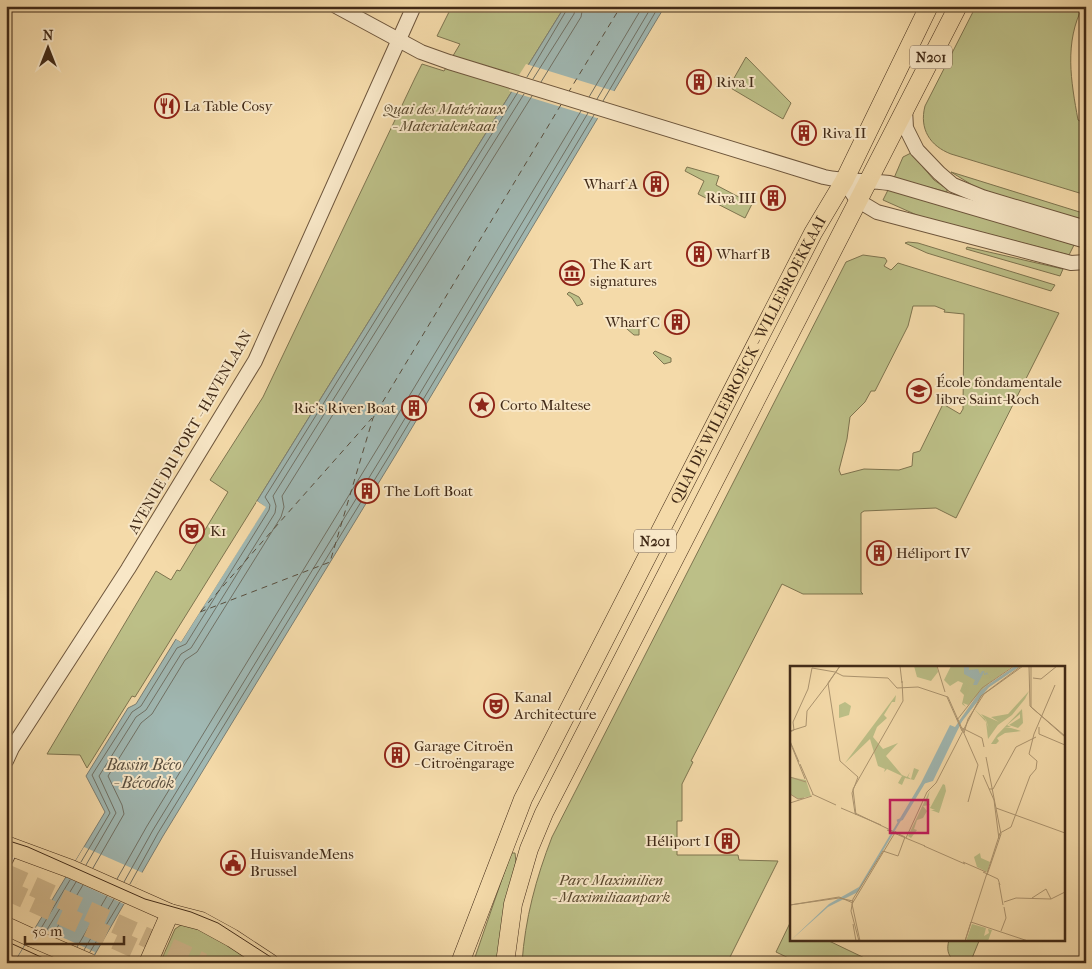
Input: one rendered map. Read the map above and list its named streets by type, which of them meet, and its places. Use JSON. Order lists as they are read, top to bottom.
{
  "streets": {
    "main road": ["N201", "QUAI DE WILLEBROECK - WILLEBROEKKAAI"],
    "street": ["AVENUE DU PORT - HAVENLAAN"]
  },
  "water": ["Bassin Béco - Bécodok"],
  "parks": ["Quai des Matériaux - Materialenkaai", "Parc Maximilien - Maximiliaanpark"],
  "places": {
    "building": [
      "Riva I",
      "Riva II",
      "Wharf A",
      "Riva III",
      "Wharf B",
      "Wharf C",
      "Ric's River Boat",
      "The Loft Boat",
      "Héliport IV",
      "Garage Citroën - Citroëngarage",
      "Héliport I"
    ],
    "restaurant": ["La Table Cosy"],
    "museum": ["The K art signatures"],
    "school or university": ["École fondamentale libre Saint-Roch"],
    "place": ["Corto Maltese"],
    "theatre": ["K1", "Kanal Architecture"],
    "public building": ["HuisvandeMens Brussel"]
  },
  "scale_bar": "50 m",
  "north": "top"
}
